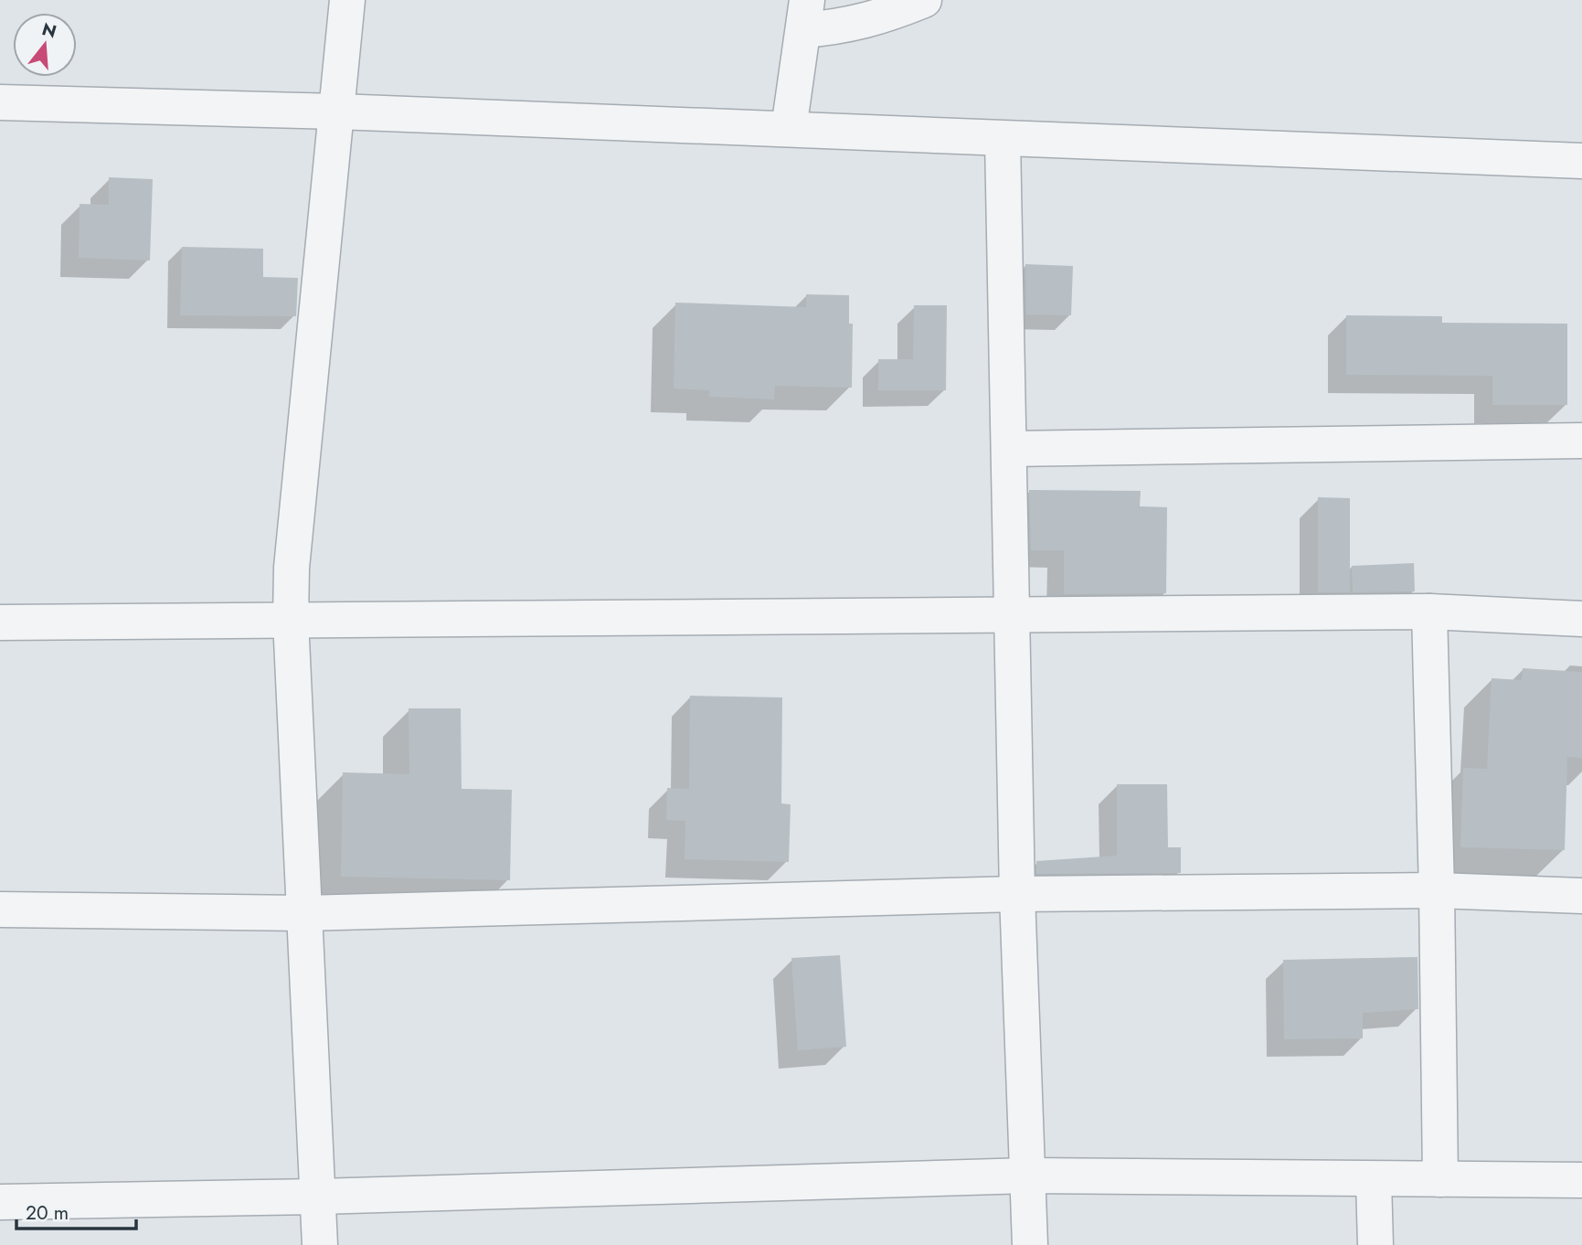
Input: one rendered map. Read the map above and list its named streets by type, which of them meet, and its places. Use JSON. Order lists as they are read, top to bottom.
{
  "scale_bar": "20 m",
  "north": "top"
}
